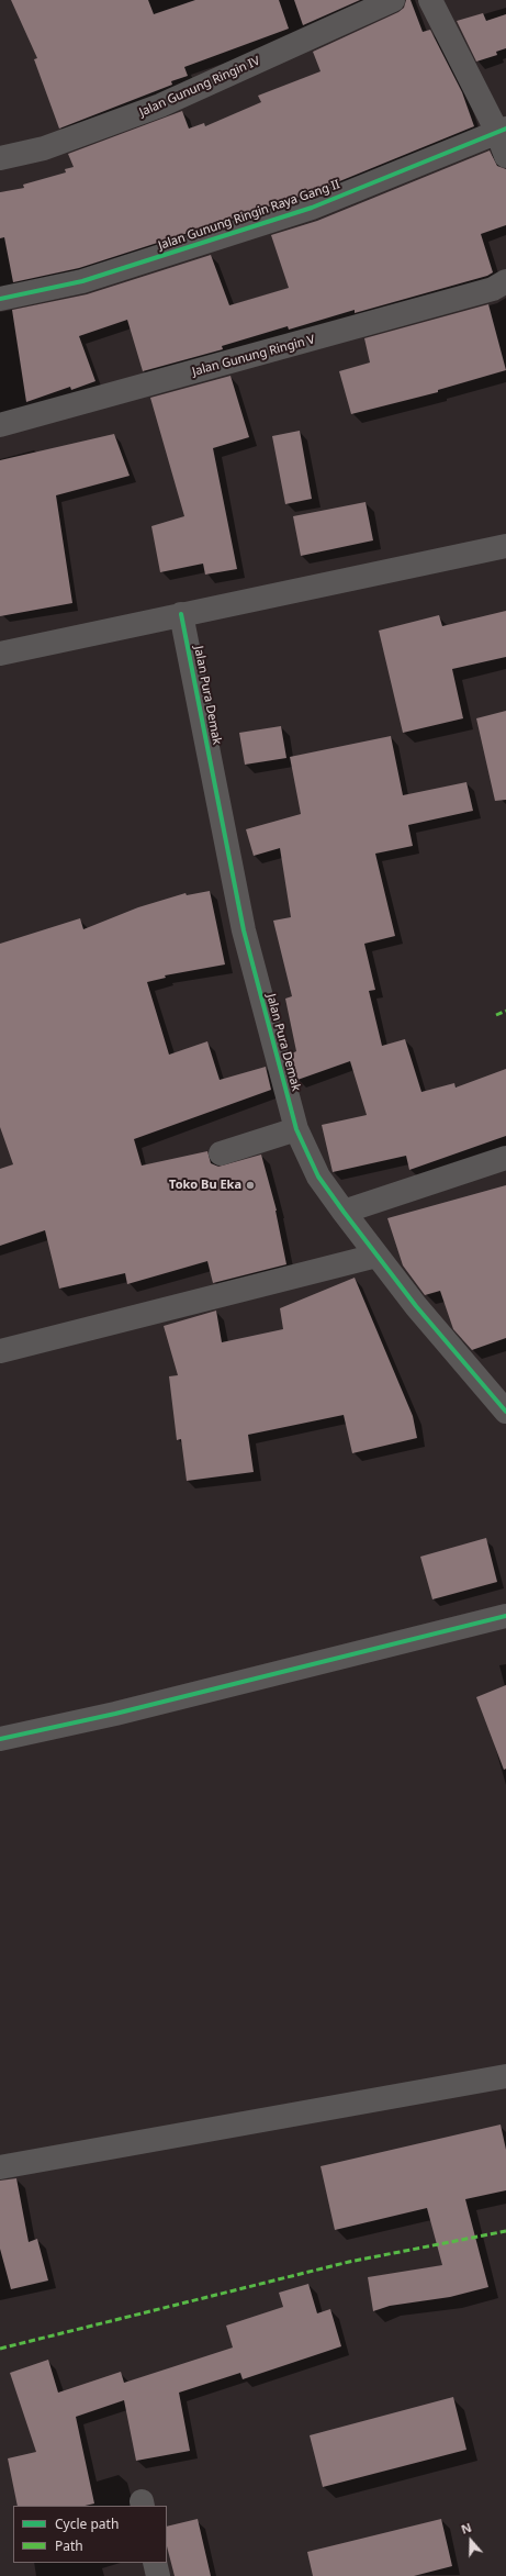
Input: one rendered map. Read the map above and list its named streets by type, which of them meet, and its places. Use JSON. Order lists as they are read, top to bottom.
{
  "streets": {
    "street": [
      "Jalan Gunung Ringin IV",
      "Jalan Gunung Ringin Raya Gang II",
      "Jalan Gunung Ringin V",
      "Jalan Pura Demak"
    ]
  },
  "places": ["Toko Bu Eka"],
  "legend": ["Cycle path", "Path"],
  "north": "top"
}
